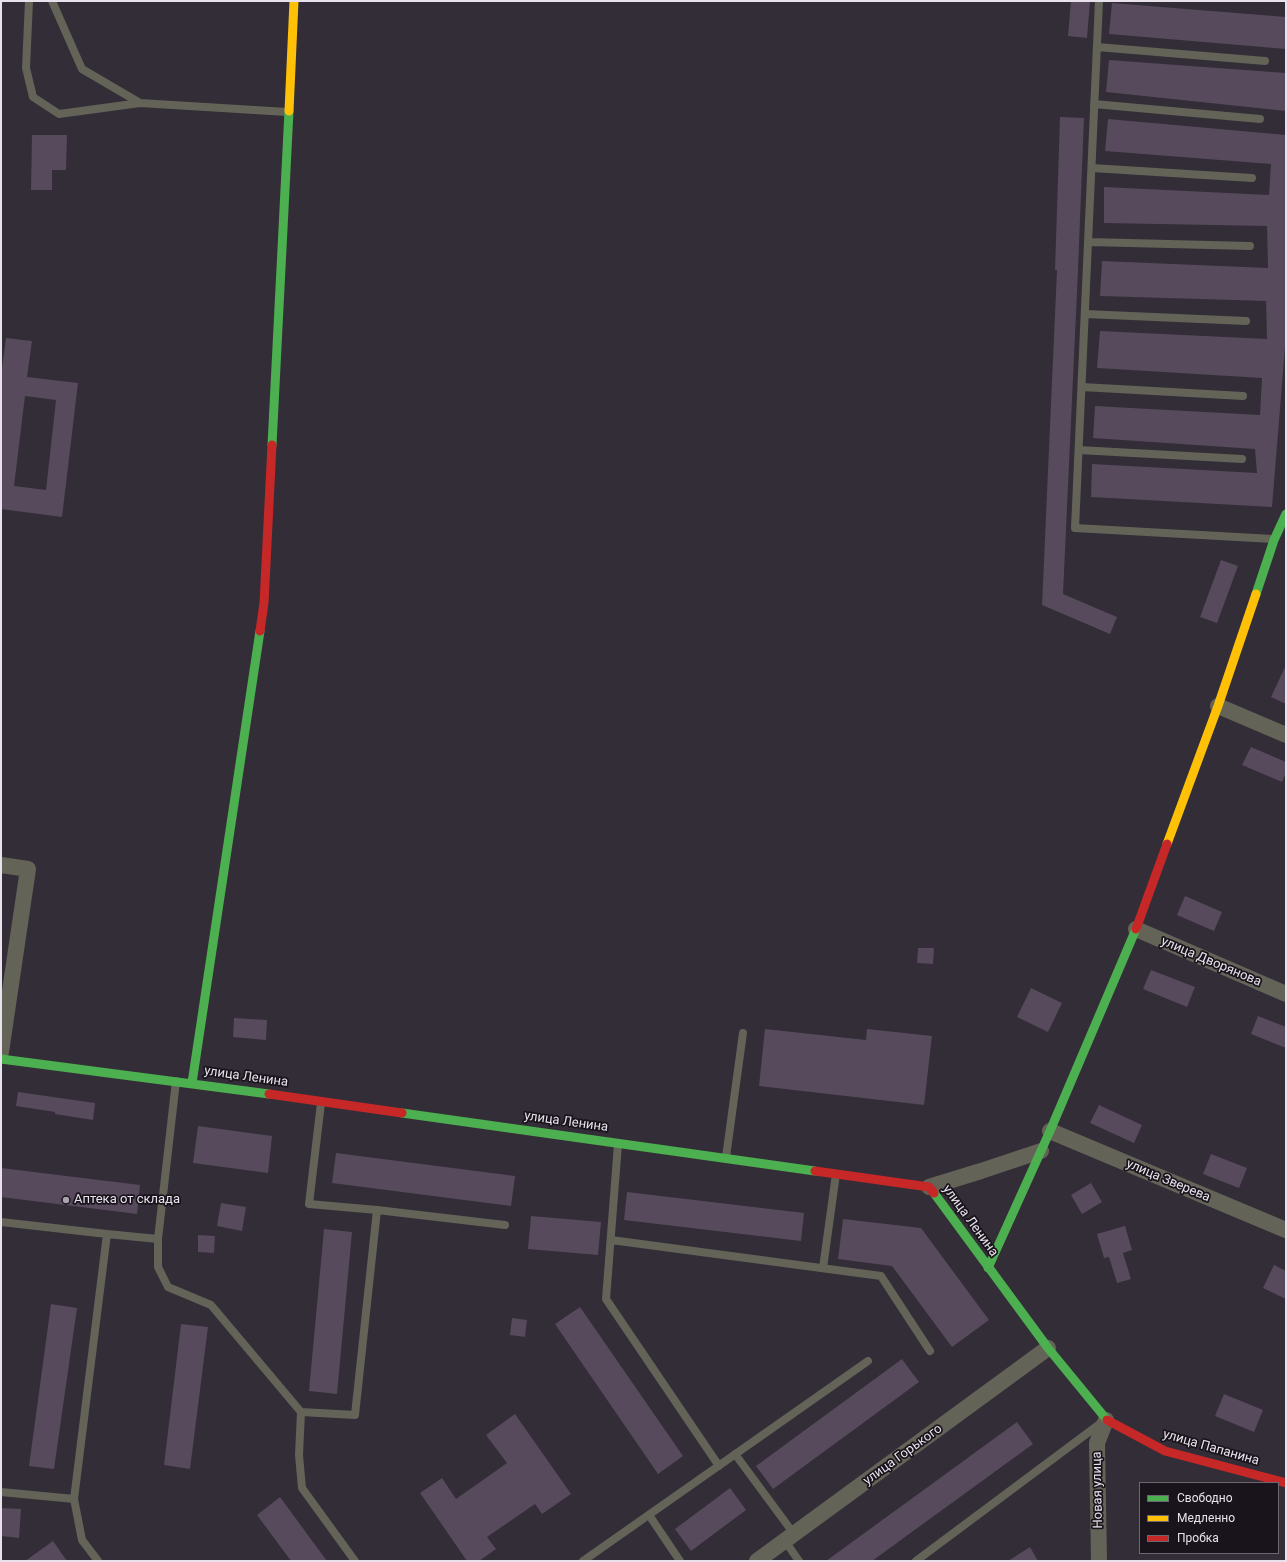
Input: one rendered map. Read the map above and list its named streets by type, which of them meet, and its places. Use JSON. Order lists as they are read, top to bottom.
{
  "streets": {
    "street": [
      "улица Дворянова",
      "улица Ленина",
      "улица Зверева",
      "улица Папанина",
      "улица Горького",
      "Новая улица"
    ]
  },
  "crossings": [
    ["улица Ленина", "улица Папанина"],
    ["улица Ленина", "улица Горького"],
    ["улица Папанина", "улица Горького"],
    ["улица Папанина", "Новая улица"]
  ],
  "places": ["Аптека от склада"],
  "legend": ["Свободно", "Медленно", "Пробка"]
}
